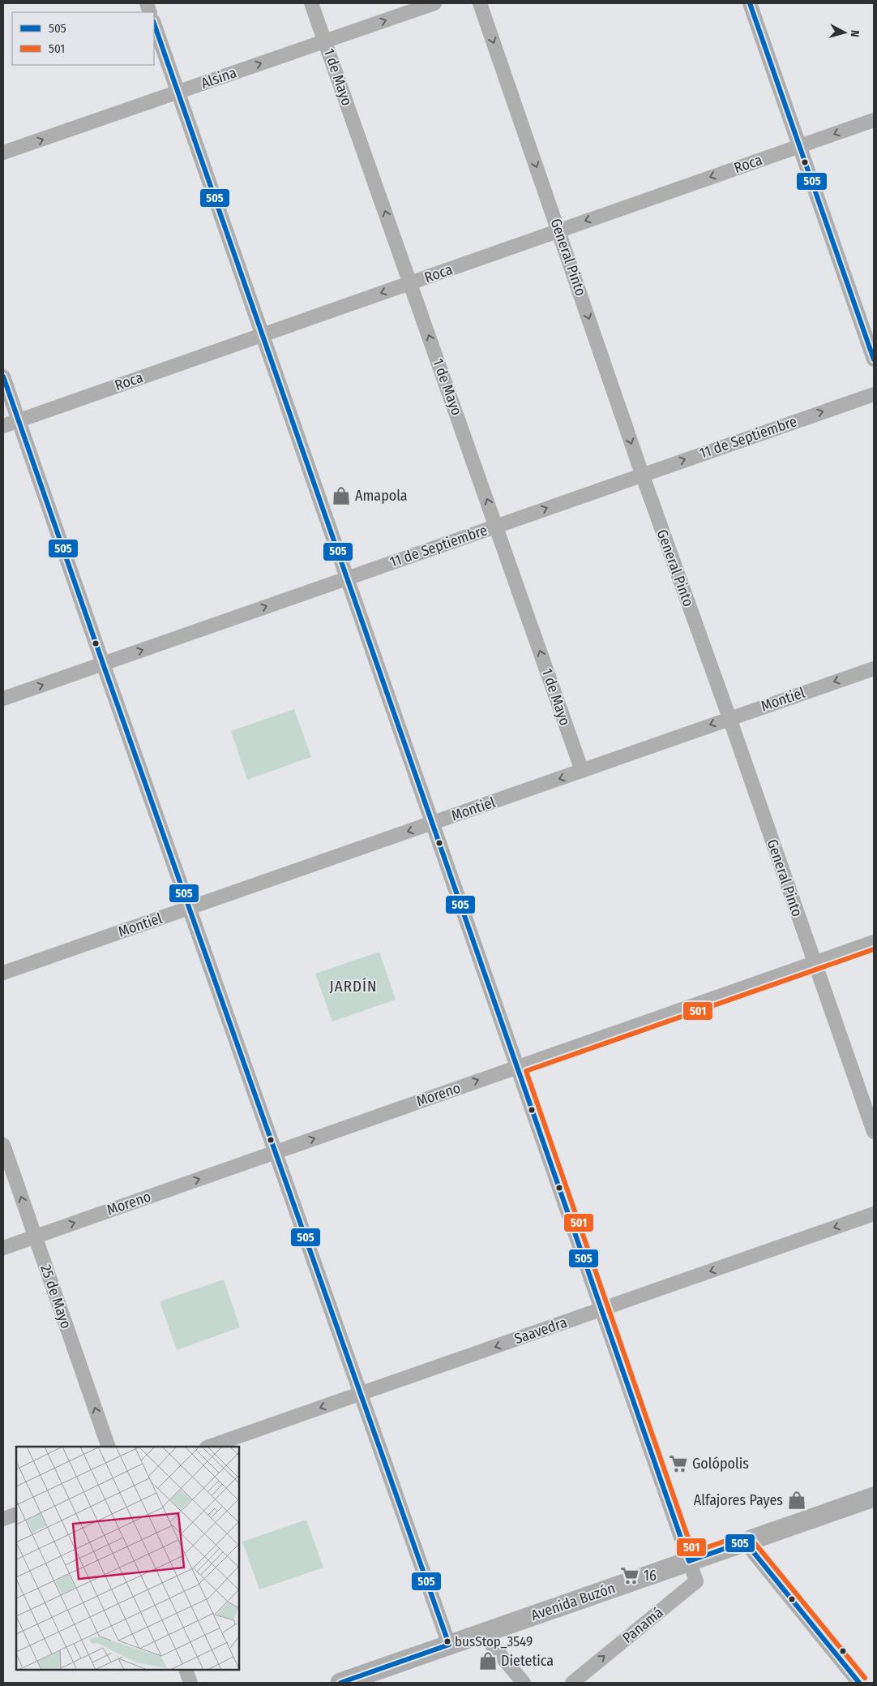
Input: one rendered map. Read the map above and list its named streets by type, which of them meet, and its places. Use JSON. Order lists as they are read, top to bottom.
{
  "streets": {
    "main road": ["Avenida Buzón"],
    "street": [
      "1 de Mayo",
      "Alsina",
      "Roca",
      "General Pinto",
      "11 de Septiembre",
      "Montiel",
      "Moreno",
      "25 de Mayo",
      "Saavedra",
      "Panamá"
    ]
  },
  "crossings": [
    ["1 de Mayo", "Alsina"],
    ["1 de Mayo", "Roca"],
    ["1 de Mayo", "11 de Septiembre"],
    ["1 de Mayo", "Montiel"],
    ["Roca", "General Pinto"],
    ["General Pinto", "11 de Septiembre"],
    ["General Pinto", "Montiel"],
    ["General Pinto", "Moreno"],
    ["Moreno", "25 de Mayo"],
    ["Avenida Buzón", "Panamá"]
  ],
  "one_way": [
    "1 de Mayo",
    "Alsina",
    "Roca",
    "General Pinto",
    "11 de Septiembre",
    "Montiel",
    "Moreno",
    "25 de Mayo",
    "Saavedra",
    "Panamá"
  ],
  "districts": ["JARDÍN"],
  "places": {
    "shop": ["Amapola", "Alfajores Payes", "Dietetica"],
    "supermarket": ["Golópolis", "16"],
    "other": ["busStop_3549"]
  },
  "lines": ["transit line 505", "transit line 501"],
  "legend": ["505", "501"],
  "north": "right"
}
